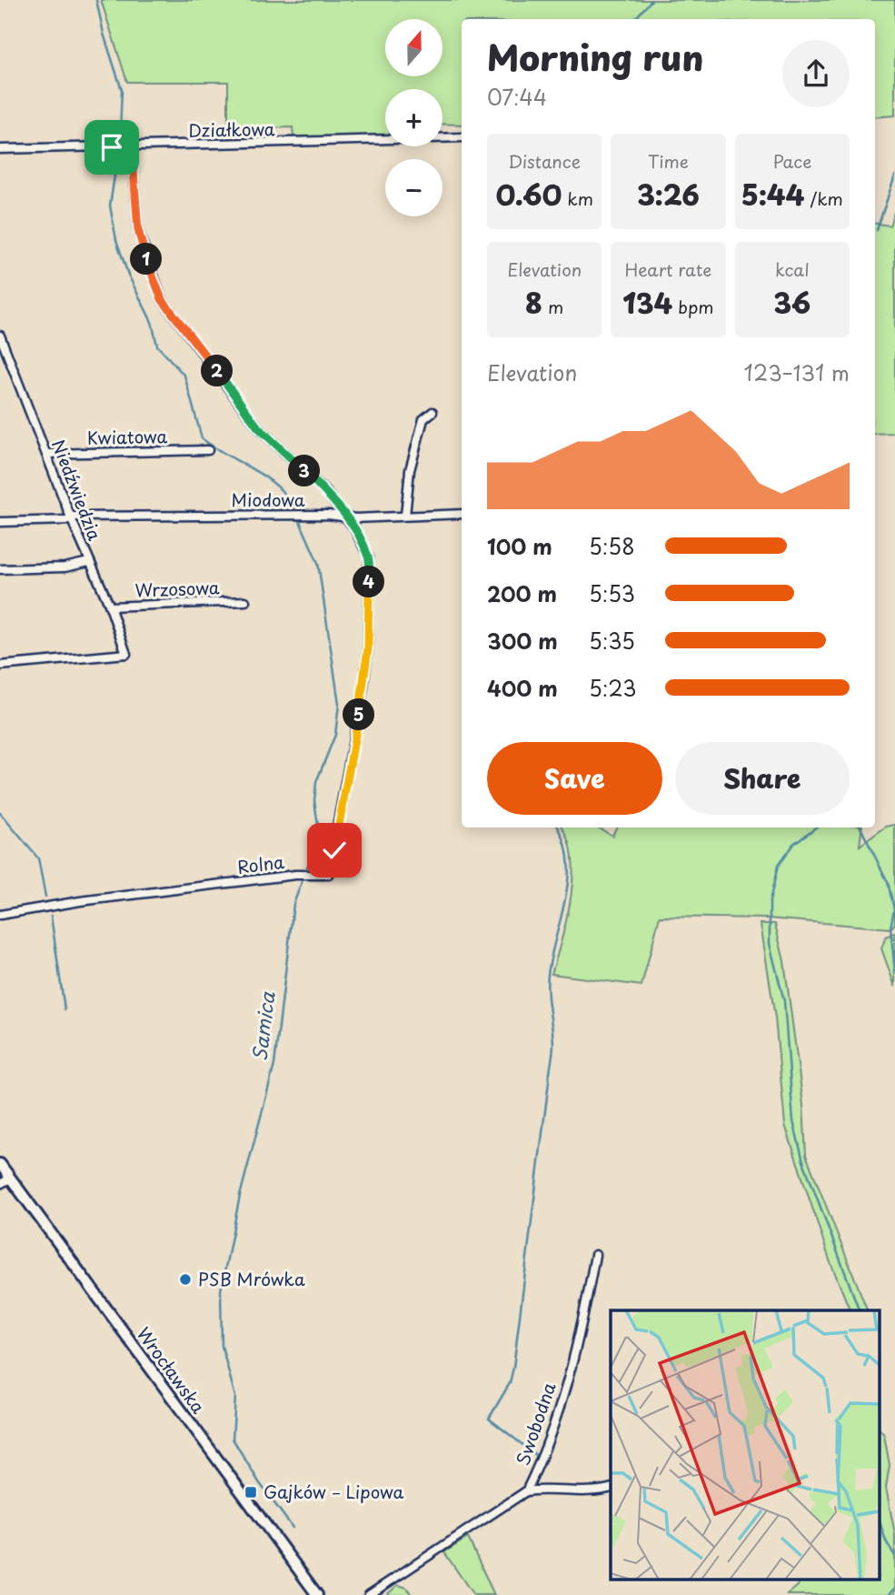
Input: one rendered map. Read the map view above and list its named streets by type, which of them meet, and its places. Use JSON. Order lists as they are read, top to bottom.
{
  "streets": {
    "main road": ["Wrocławska"],
    "street": [
      "Działkowa",
      "Kwiatowa",
      "Niedźwiedzia",
      "Miodowa",
      "Wrzosowa",
      "Rolna",
      "Swobodna"
    ]
  },
  "crossings": [
    ["Działkowa", "Rolna"],
    ["Kwiatowa", "Niedźwiedzia"],
    ["Niedźwiedzia", "Miodowa"],
    ["Niedźwiedzia", "Wrzosowa"],
    ["Miodowa", "Rolna"]
  ],
  "water": ["Samica"],
  "places": {
    "other": ["PSB Mrówka"],
    "transit": ["Gajków – Lipowa"]
  },
  "north": "top",
  "page": {
    "map_buttons": ["+", "−"],
    "heading": ["Morning run", "07:44"],
    "stats": [
      ["Distance", "0.60 km"],
      ["Time", "3:26"],
      ["Pace", "5:44 /km"],
      ["Elevation", "8 m"],
      ["Heart rate", "134 bpm"],
      ["kcal", "36"]
    ],
    "pins": [
      "1",
      "2",
      "3",
      "4",
      "5"
    ],
    "chart": ["Elevation", "123–131 m"],
    "list": [
      {
        "name": "100 m",
        "note": "5:58"
      },
      {
        "name": "200 m",
        "note": "5:53"
      },
      {
        "name": "300 m",
        "note": "5:35"
      },
      {
        "name": "400 m",
        "note": "5:23"
      }
    ],
    "buttons": ["Save", "Share"]
  }
}
